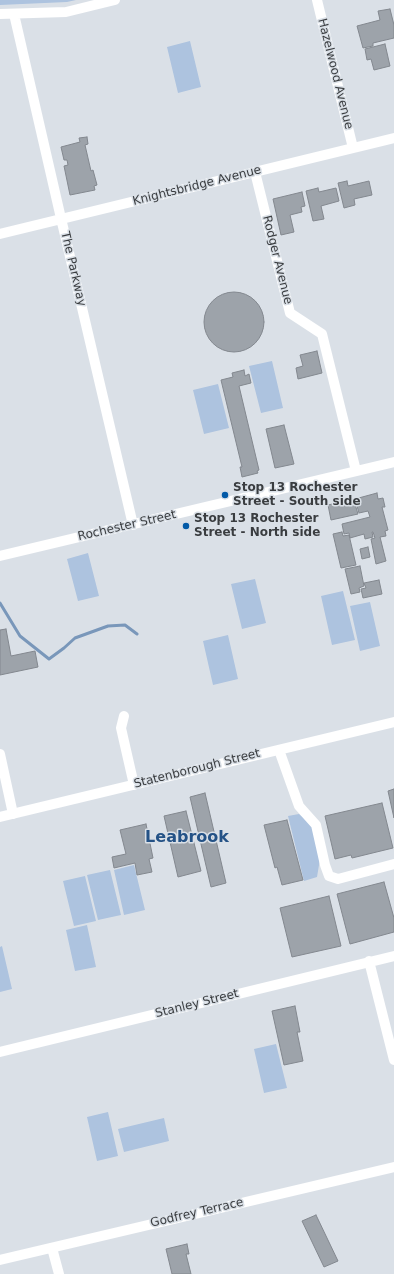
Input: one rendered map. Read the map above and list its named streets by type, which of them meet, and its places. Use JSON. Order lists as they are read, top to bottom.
{
  "streets": {
    "street": [
      "Hazelwood Avenue",
      "Knightsbridge Avenue",
      "Rodger Avenue",
      "The Parkway",
      "Rochester Street",
      "Statenborough Street",
      "Stanley Street",
      "Godfrey Terrace"
    ]
  },
  "crossings": [
    ["Hazelwood Avenue", "Knightsbridge Avenue"],
    ["Knightsbridge Avenue", "Rodger Avenue"],
    ["Knightsbridge Avenue", "The Parkway"],
    ["Rodger Avenue", "Rochester Street"],
    ["The Parkway", "Rochester Street"]
  ],
  "districts": ["Leabrook"],
  "places": ["Stop 13 Rochester Street - South side", "Stop 13 Rochester Street - North side"]
}
